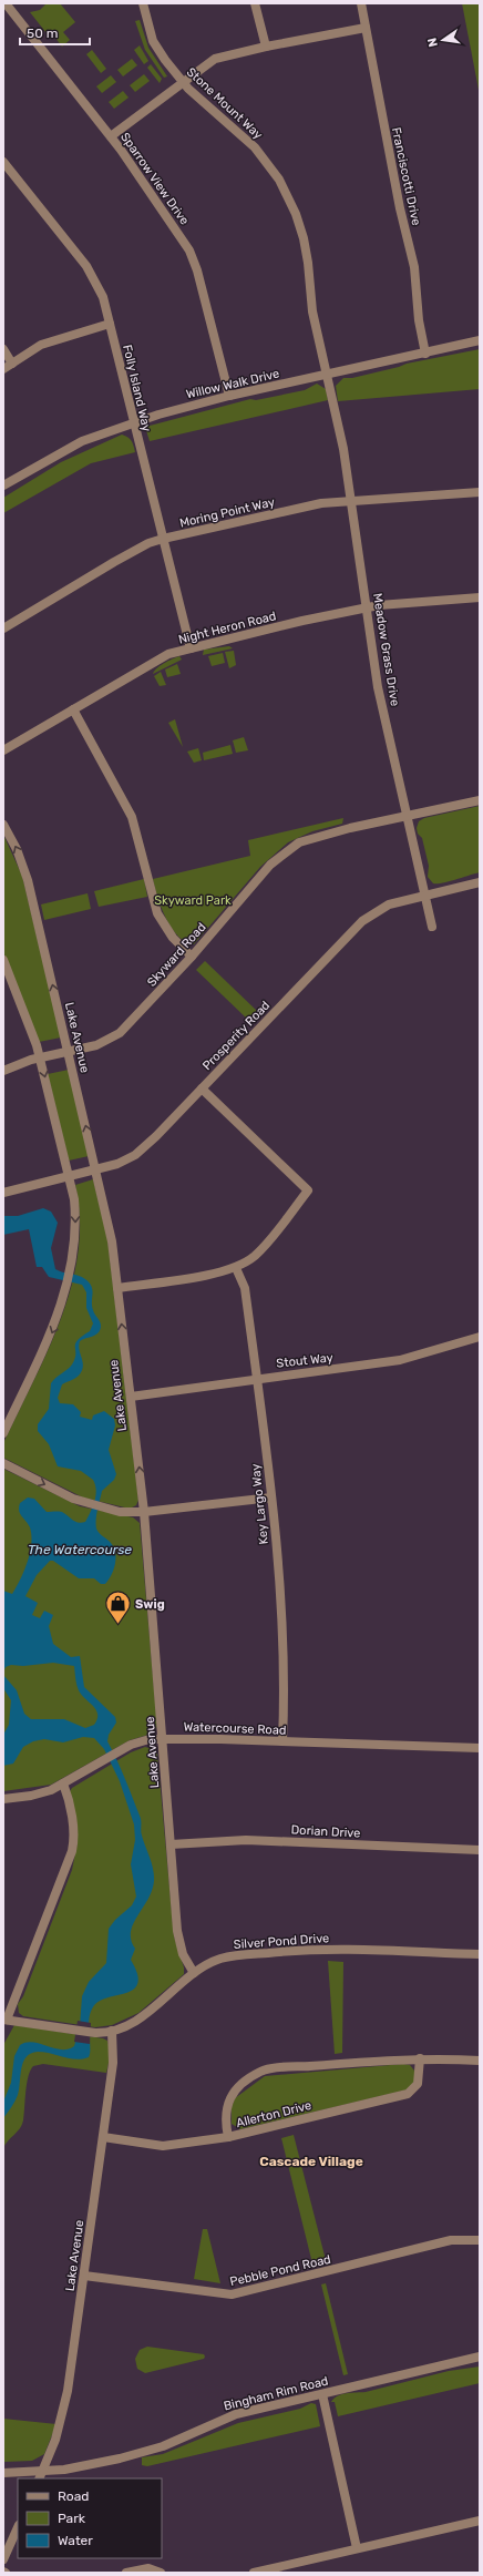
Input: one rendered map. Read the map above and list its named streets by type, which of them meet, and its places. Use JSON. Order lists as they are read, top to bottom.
{
  "streets": {
    "street": [
      "Stone Mount Way",
      "Franciscotti Drive",
      "Sparrow View Drive",
      "Willow Walk Drive",
      "Folly Island Way",
      "Moring Point Way",
      "Night Heron Road",
      "Meadow Grass Drive",
      "Skyward Road",
      "Prosperity Road",
      "Lake Avenue",
      "Stout Way",
      "Key Largo Way",
      "Watercourse Road",
      "Dorian Drive",
      "Silver Pond Drive",
      "Allerton Drive",
      "Pebble Pond Road",
      "Bingham Rim Road"
    ]
  },
  "crossings": [
    ["Stone Mount Way", "Willow Walk Drive"],
    ["Stone Mount Way", "Meadow Grass Drive"],
    ["Franciscotti Drive", "Willow Walk Drive"],
    ["Sparrow View Drive", "Willow Walk Drive"],
    ["Willow Walk Drive", "Folly Island Way"],
    ["Willow Walk Drive", "Meadow Grass Drive"],
    ["Folly Island Way", "Moring Point Way"],
    ["Folly Island Way", "Night Heron Road"],
    ["Moring Point Way", "Meadow Grass Drive"],
    ["Night Heron Road", "Meadow Grass Drive"],
    ["Meadow Grass Drive", "Skyward Road"],
    ["Meadow Grass Drive", "Prosperity Road"],
    ["Skyward Road", "Lake Avenue"],
    ["Prosperity Road", "Lake Avenue"],
    ["Lake Avenue", "Stout Way"],
    ["Lake Avenue", "Watercourse Road"],
    ["Lake Avenue", "Dorian Drive"],
    ["Lake Avenue", "Silver Pond Drive"],
    ["Lake Avenue", "Allerton Drive"],
    ["Lake Avenue", "Pebble Pond Road"],
    ["Lake Avenue", "Bingham Rim Road"],
    ["Stout Way", "Key Largo Way"],
    ["Key Largo Way", "Watercourse Road"]
  ],
  "districts": ["Cascade Village"],
  "water": ["The Watercourse"],
  "parks": ["Skyward Park"],
  "places": {
    "shop": ["Swig"]
  },
  "legend": ["Road", "Park", "Water"],
  "scale_bar": "50 m",
  "north": "left"
}
